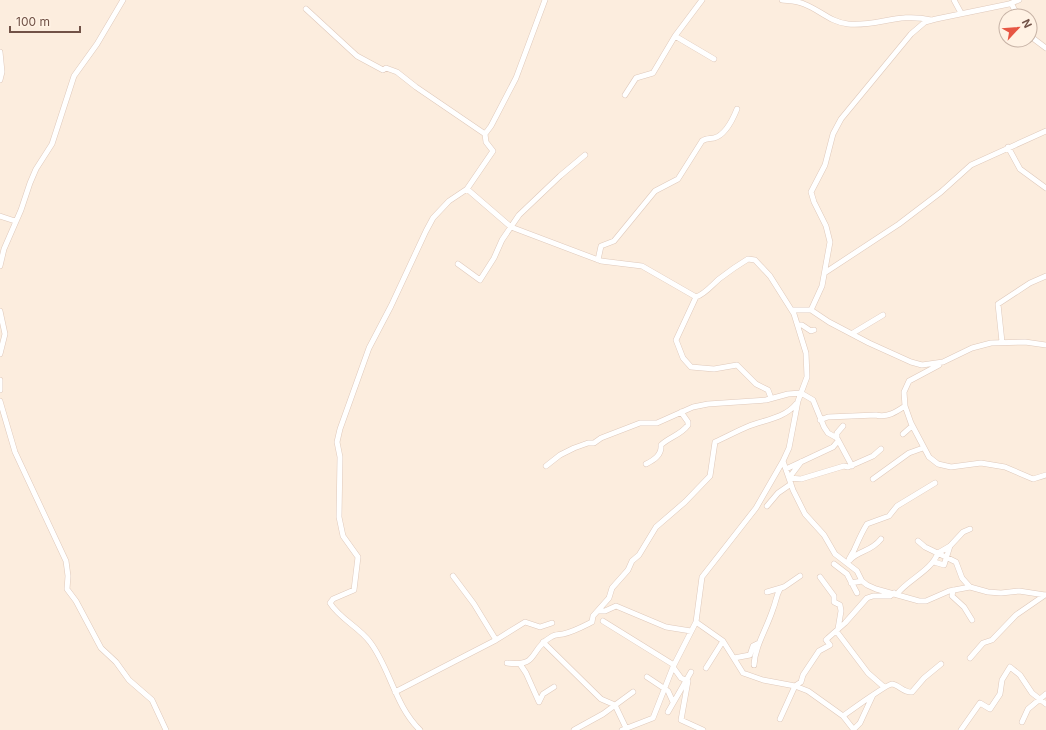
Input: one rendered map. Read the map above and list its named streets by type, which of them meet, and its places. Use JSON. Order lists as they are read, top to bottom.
{
  "scale_bar": "100 m",
  "north": "top right"
}
